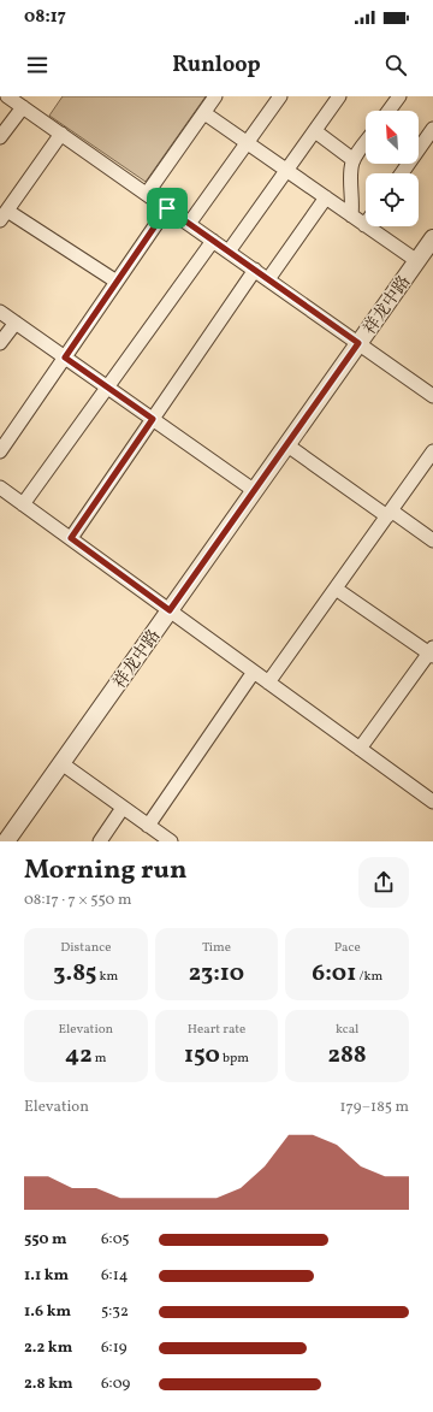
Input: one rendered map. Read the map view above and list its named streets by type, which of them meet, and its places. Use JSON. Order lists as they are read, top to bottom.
{
  "streets": {
    "street": ["祥龙中路"]
  },
  "north": "top left",
  "page": {
    "status": "08:17",
    "header": "Runloop",
    "heading": ["Morning run", "08:17 · 7 × 550 m"],
    "stats": [
      ["Distance", "3.85 km"],
      ["Time", "23:10"],
      ["Pace", "6:01 /km"],
      ["Elevation", "42 m"],
      ["Heart rate", "150 bpm"],
      ["kcal", "288"]
    ],
    "chart": ["Elevation", "179–185 m"],
    "list": [
      {
        "name": "550 m",
        "note": "6:05"
      },
      {
        "name": "1.1 km",
        "note": "6:14"
      },
      {
        "name": "1.6 km",
        "note": "5:32"
      },
      {
        "name": "2.2 km",
        "note": "6:19"
      },
      {
        "name": "2.8 km",
        "note": "6:09"
      }
    ]
  }
}
